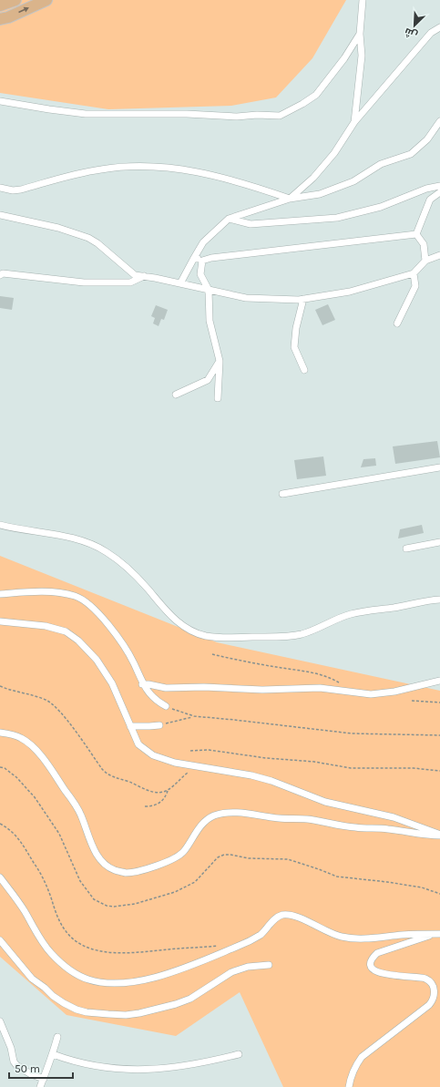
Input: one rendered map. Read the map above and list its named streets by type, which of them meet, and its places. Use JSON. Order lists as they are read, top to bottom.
{
  "scale_bar": "50 m",
  "north": "bottom left"
}
